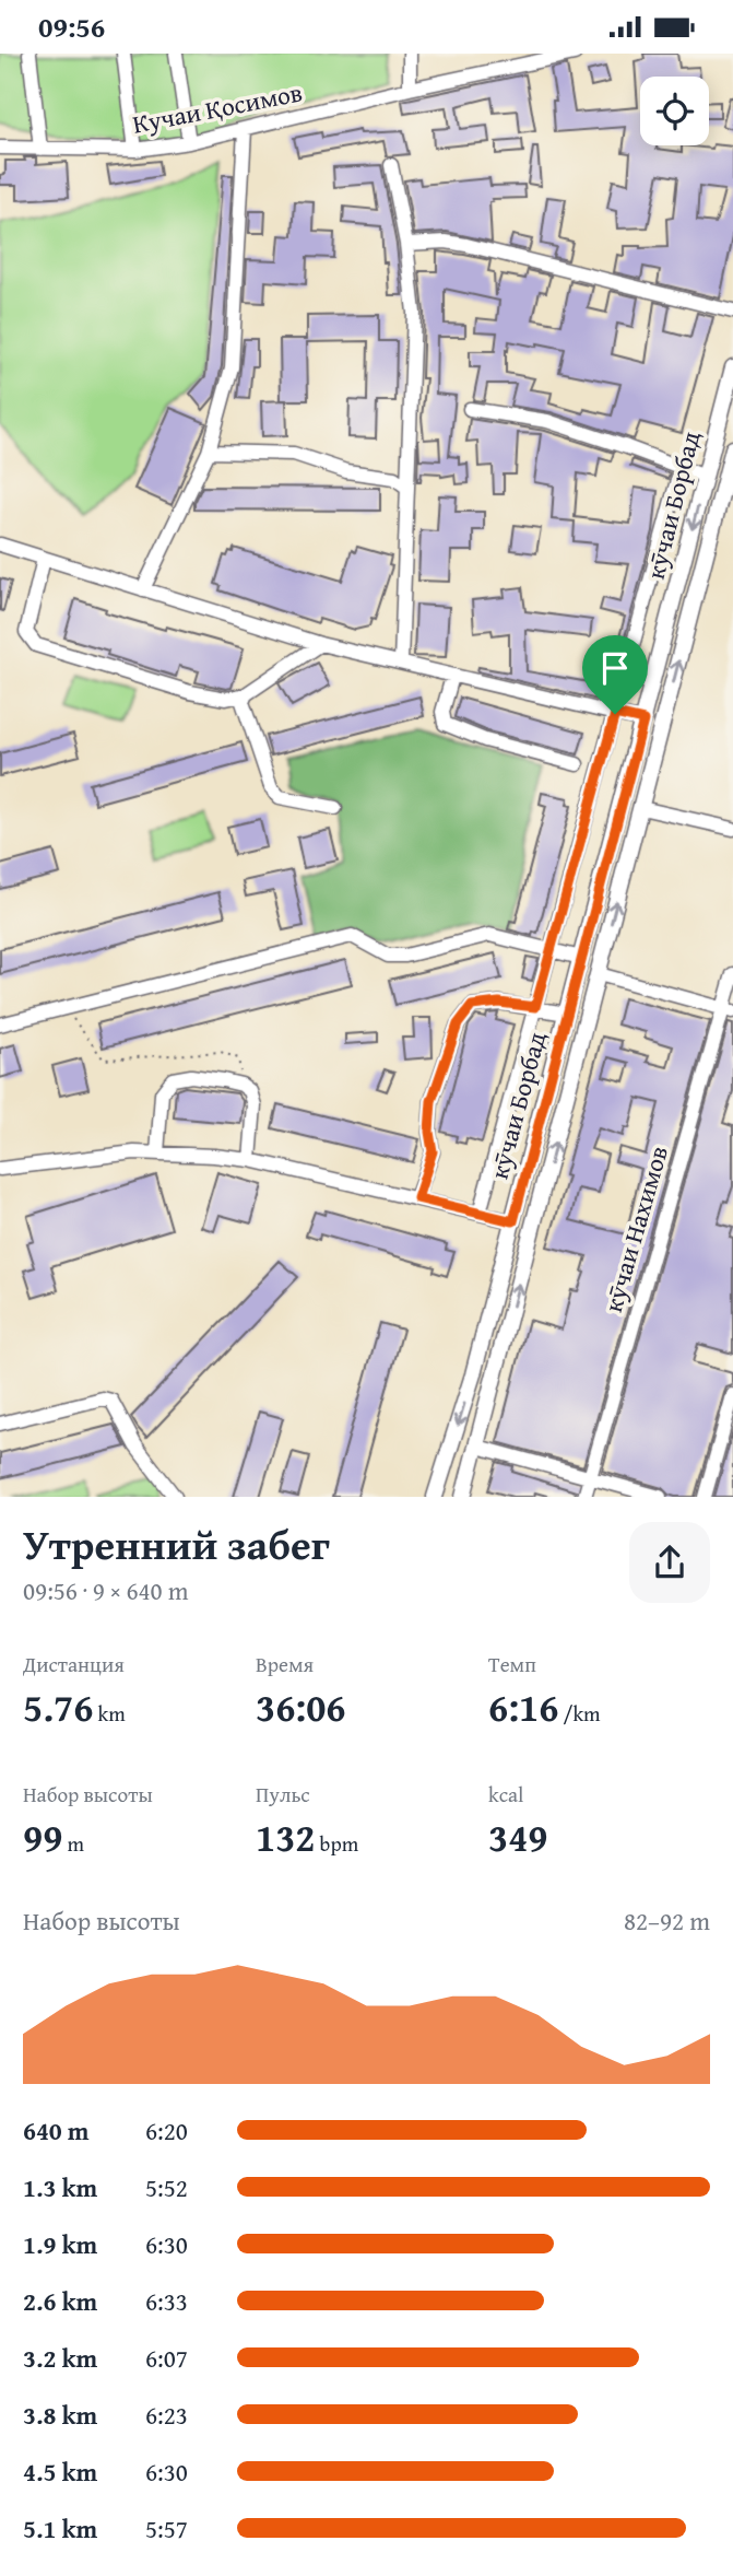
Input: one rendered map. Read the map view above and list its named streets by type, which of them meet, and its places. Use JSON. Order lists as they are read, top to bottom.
{
  "streets": {
    "main road": ["кӯчаи Борбад"],
    "street": ["Кучаи Қосимов", "кӯчаи Нахимов"]
  },
  "page": {
    "status": "09:56",
    "heading": ["Утренний забег", "09:56 · 9 × 640 m"],
    "stats": [
      ["Дистанция", "5.76 km"],
      ["Время", "36:06"],
      ["Темп", "6:16 /km"],
      ["Набор высоты", "99 m"],
      ["Пульс", "132 bpm"],
      ["kcal", "349"]
    ],
    "chart": ["Набор высоты", "82–92 m"],
    "list": [
      {
        "name": "640 m",
        "note": "6:20"
      },
      {
        "name": "1.3 km",
        "note": "5:52"
      },
      {
        "name": "1.9 km",
        "note": "6:30"
      },
      {
        "name": "2.6 km",
        "note": "6:33"
      },
      {
        "name": "3.2 km",
        "note": "6:07"
      },
      {
        "name": "3.8 km",
        "note": "6:23"
      },
      {
        "name": "4.5 km",
        "note": "6:30"
      },
      {
        "name": "5.1 km",
        "note": "5:57"
      }
    ]
  }
}
